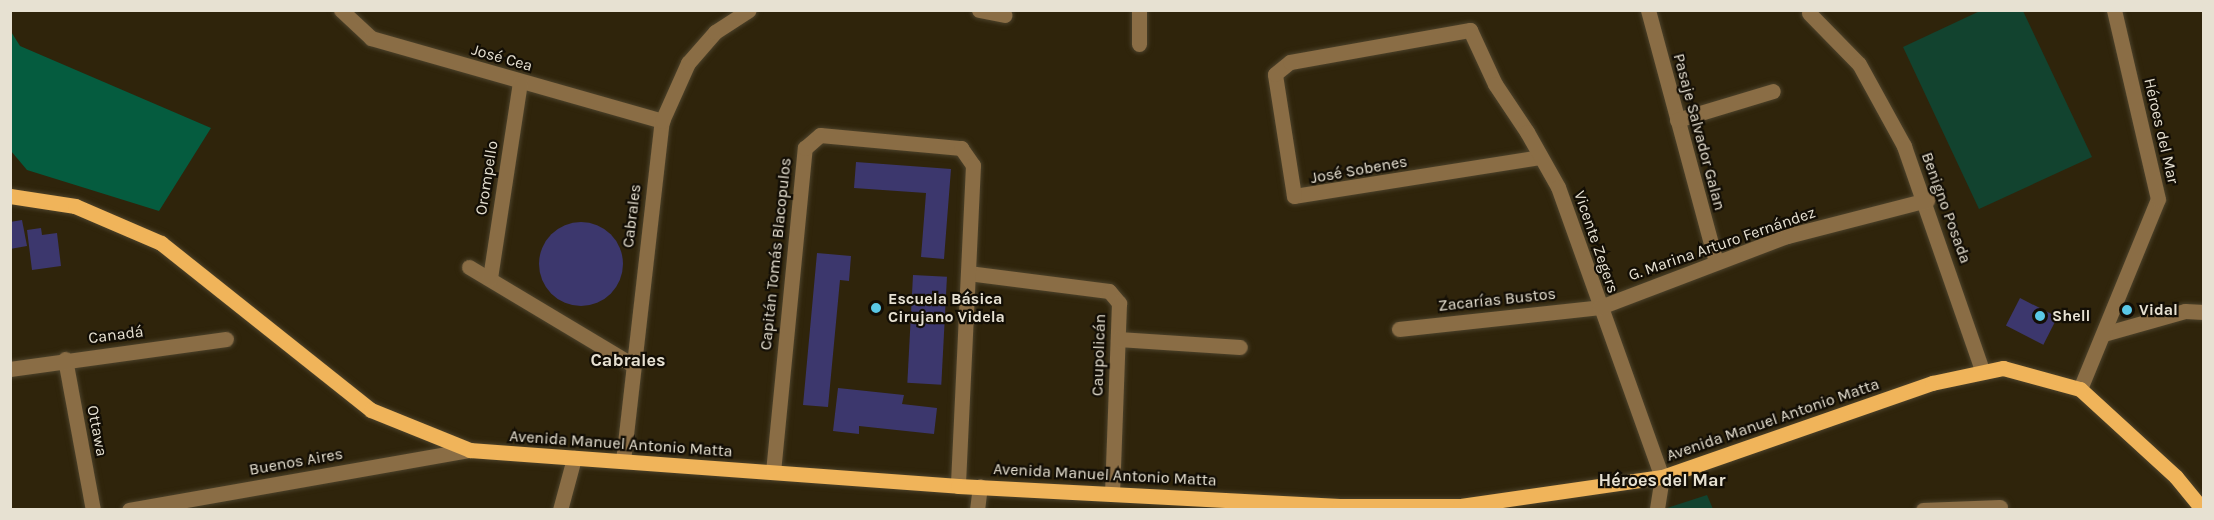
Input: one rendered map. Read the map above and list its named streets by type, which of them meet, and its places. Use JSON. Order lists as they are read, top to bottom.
{
  "streets": {
    "main road": ["Avenida Manuel Antonio Matta"],
    "street": [
      "José Cea",
      "Héroes del Mar",
      "Pasaje Salvador Galan",
      "José Sobenes",
      "Orompello",
      "Benigno Posada",
      "Cabrales",
      "Vicente Zegers",
      "G. Marina Arturo Fernández",
      "Capitán Tomás Blacopulos",
      "Zacarías Bustos",
      "Canadá",
      "Caupolicán",
      "Ottawa",
      "Buenos Aires"
    ]
  },
  "crossings": [
    ["José Cea", "Orompello"],
    ["José Cea", "Cabrales"],
    ["Héroes del Mar", "Avenida Manuel Antonio Matta"],
    ["Pasaje Salvador Galan", "G. Marina Arturo Fernández"],
    ["José Sobenes", "Vicente Zegers"],
    ["Benigno Posada", "G. Marina Arturo Fernández"],
    ["Benigno Posada", "Avenida Manuel Antonio Matta"],
    ["Cabrales", "Avenida Manuel Antonio Matta"],
    ["Vicente Zegers", "G. Marina Arturo Fernández"],
    ["Vicente Zegers", "Zacarías Bustos"],
    ["Vicente Zegers", "Avenida Manuel Antonio Matta"],
    ["G. Marina Arturo Fernández", "Zacarías Bustos"],
    ["Capitán Tomás Blacopulos", "Caupolicán"],
    ["Capitán Tomás Blacopulos", "Avenida Manuel Antonio Matta"],
    ["Canadá", "Ottawa"],
    ["Caupolicán", "Avenida Manuel Antonio Matta"],
    ["Avenida Manuel Antonio Matta", "Buenos Aires"]
  ],
  "districts": ["Cabrales", "Héroes del Mar"],
  "places": ["Escuela Básica Cirujano Videla", "Vidal", "Shell"]
}
